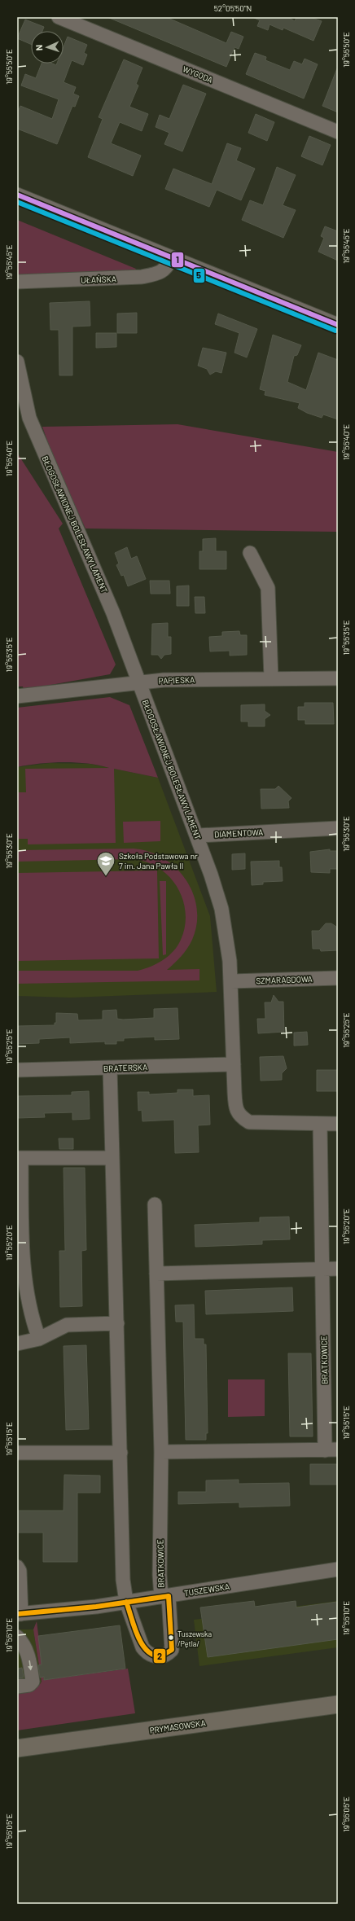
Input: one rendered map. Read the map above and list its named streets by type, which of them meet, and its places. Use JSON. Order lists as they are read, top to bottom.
{
  "streets": {
    "main road": ["PRYMASOWSKA"],
    "street": [
      "WYGODA",
      "UŁAŃSKA",
      "BŁOGOSŁAWIONEJ BOLESŁAWY LAMENT",
      "PAPIESKA",
      "DIAMENTOWA",
      "SZMARAGDOWA",
      "BRATERSKA",
      "BRATKOWICE",
      "TUSZEWSKA"
    ]
  },
  "crossings": [
    ["BŁOGOSŁAWIONEJ BOLESŁAWY LAMENT", "PAPIESKA"],
    ["BŁOGOSŁAWIONEJ BOLESŁAWY LAMENT", "DIAMENTOWA"],
    ["BŁOGOSŁAWIONEJ BOLESŁAWY LAMENT", "SZMARAGDOWA"],
    ["BŁOGOSŁAWIONEJ BOLESŁAWY LAMENT", "BRATERSKA"],
    ["BŁOGOSŁAWIONEJ BOLESŁAWY LAMENT", "BRATKOWICE"],
    ["BRATKOWICE", "TUSZEWSKA"]
  ],
  "places": {
    "school or university": ["Szkoła Podstawowa nr 7 im. Jana Pawła II"],
    "other": ["Tuszewska /Pętla/"]
  },
  "lines": ["transit line 1", "transit line 5", "transit line 2"],
  "north": "left",
  "coordinates": [
    "52°05'50\"N",
    "19°55'50\"E",
    "19°55'45\"E",
    "19°55'40\"E",
    "19°55'35\"E",
    "19°55'30\"E",
    "19°55'25\"E",
    "19°55'20\"E",
    "19°55'15\"E",
    "19°55'10\"E",
    "19°55'05\"E"
  ]
}
